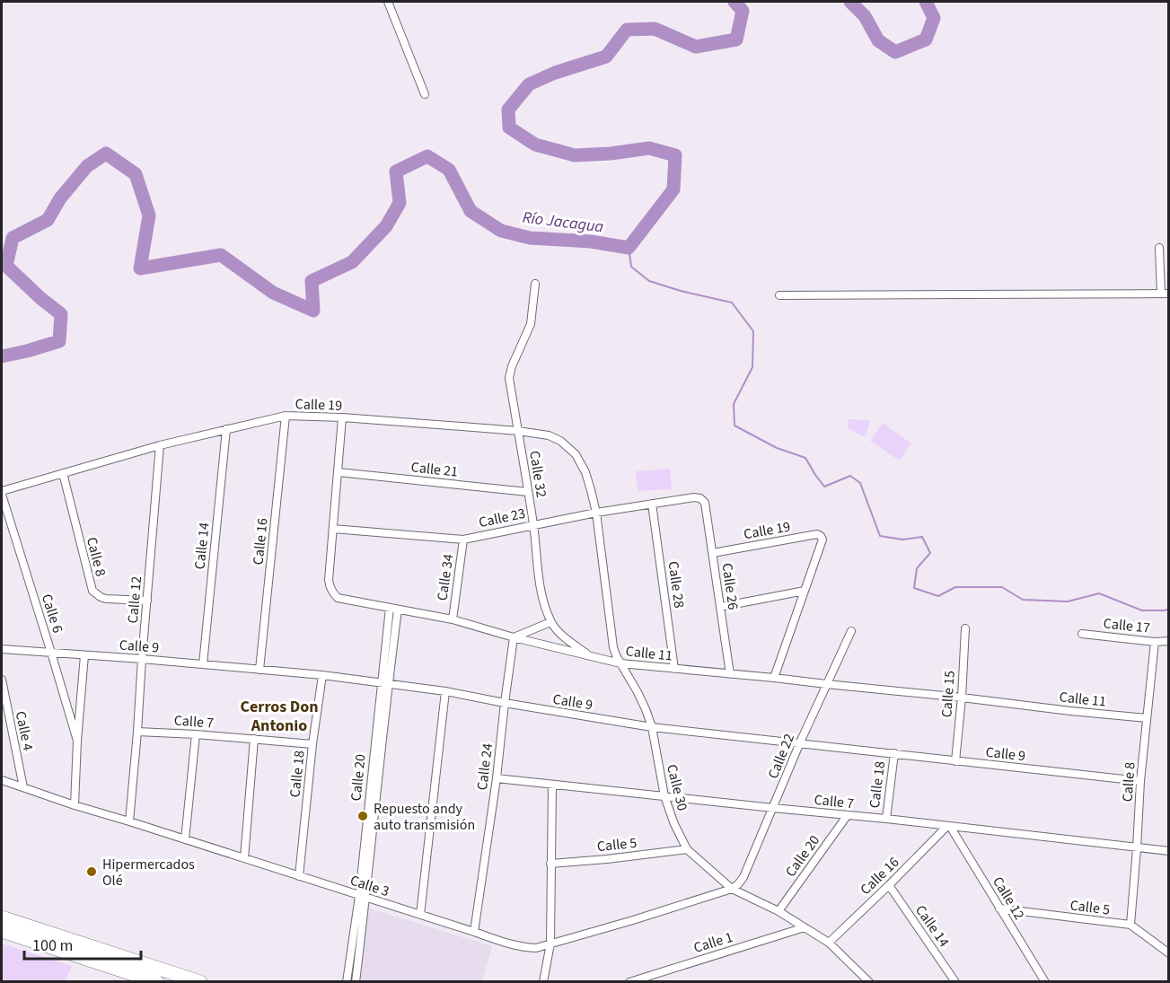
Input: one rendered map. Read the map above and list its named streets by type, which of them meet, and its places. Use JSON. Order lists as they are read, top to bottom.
{
  "streets": {
    "street": [
      "Calle 19",
      "Calle 21",
      "Calle 32",
      "Calle 23",
      "Calle 16",
      "Calle 14",
      "Calle 8",
      "Calle 34",
      "Calle 28",
      "Calle 26",
      "Calle 12",
      "Calle 6",
      "Calle 17",
      "Calle 9",
      "Calle 11",
      "Calle 15",
      "Calle 7",
      "Calle 4",
      "Calle 22",
      "Calle 24",
      "Calle 18",
      "Calle 20",
      "Calle 30",
      "Calle 5",
      "Calle 3",
      "Calle 1"
    ]
  },
  "crossings": [
    ["Calle 19", "Calle 32"],
    ["Calle 19", "Calle 23"],
    ["Calle 19", "Calle 16"],
    ["Calle 19", "Calle 14"],
    ["Calle 19", "Calle 8"],
    ["Calle 19", "Calle 26"],
    ["Calle 19", "Calle 12"],
    ["Calle 19", "Calle 6"],
    ["Calle 19", "Calle 11"],
    ["Calle 19", "Calle 30"],
    ["Calle 21", "Calle 32"],
    ["Calle 21", "Calle 11"],
    ["Calle 32", "Calle 23"],
    ["Calle 32", "Calle 11"],
    ["Calle 23", "Calle 34"],
    ["Calle 23", "Calle 28"],
    ["Calle 23", "Calle 26"],
    ["Calle 23", "Calle 11"],
    ["Calle 23", "Calle 30"],
    ["Calle 16", "Calle 14"],
    ["Calle 16", "Calle 12"],
    ["Calle 16", "Calle 9"],
    ["Calle 16", "Calle 7"],
    ["Calle 16", "Calle 30"],
    ["Calle 14", "Calle 9"],
    ["Calle 8", "Calle 12"],
    ["Calle 8", "Calle 17"],
    ["Calle 8", "Calle 9"],
    ["Calle 8", "Calle 11"],
    ["Calle 8", "Calle 7"],
    ["Calle 8", "Calle 5"],
    ["Calle 34", "Calle 11"],
    ["Calle 28", "Calle 11"],
    ["Calle 26", "Calle 11"],
    ["Calle 12", "Calle 9"],
    ["Calle 12", "Calle 7"],
    ["Calle 12", "Calle 5"],
    ["Calle 12", "Calle 3"],
    ["Calle 6", "Calle 9"],
    ["Calle 9", "Calle 15"],
    ["Calle 9", "Calle 22"],
    ["Calle 9", "Calle 24"],
    ["Calle 9", "Calle 18"],
    ["Calle 9", "Calle 20"],
    ["Calle 9", "Calle 30"],
    ["Calle 11", "Calle 15"],
    ["Calle 11", "Calle 22"],
    ["Calle 11", "Calle 24"],
    ["Calle 11", "Calle 20"],
    ["Calle 11", "Calle 30"],
    ["Calle 7", "Calle 22"],
    ["Calle 7", "Calle 24"],
    ["Calle 7", "Calle 18"],
    ["Calle 7", "Calle 20"],
    ["Calle 7", "Calle 30"],
    ["Calle 4", "Calle 3"],
    ["Calle 22", "Calle 30"],
    ["Calle 22", "Calle 3"],
    ["Calle 24", "Calle 3"],
    ["Calle 18", "Calle 3"],
    ["Calle 20", "Calle 30"],
    ["Calle 20", "Calle 3"],
    ["Calle 30", "Calle 5"],
    ["Calle 30", "Calle 3"],
    ["Calle 30", "Calle 1"]
  ],
  "districts": ["Cerros Don Antonio"],
  "water": ["Río Jacagua"],
  "places": ["Repuesto andy auto transmisión", "Hipermercados Olé"],
  "scale_bar": "100 m"
}
